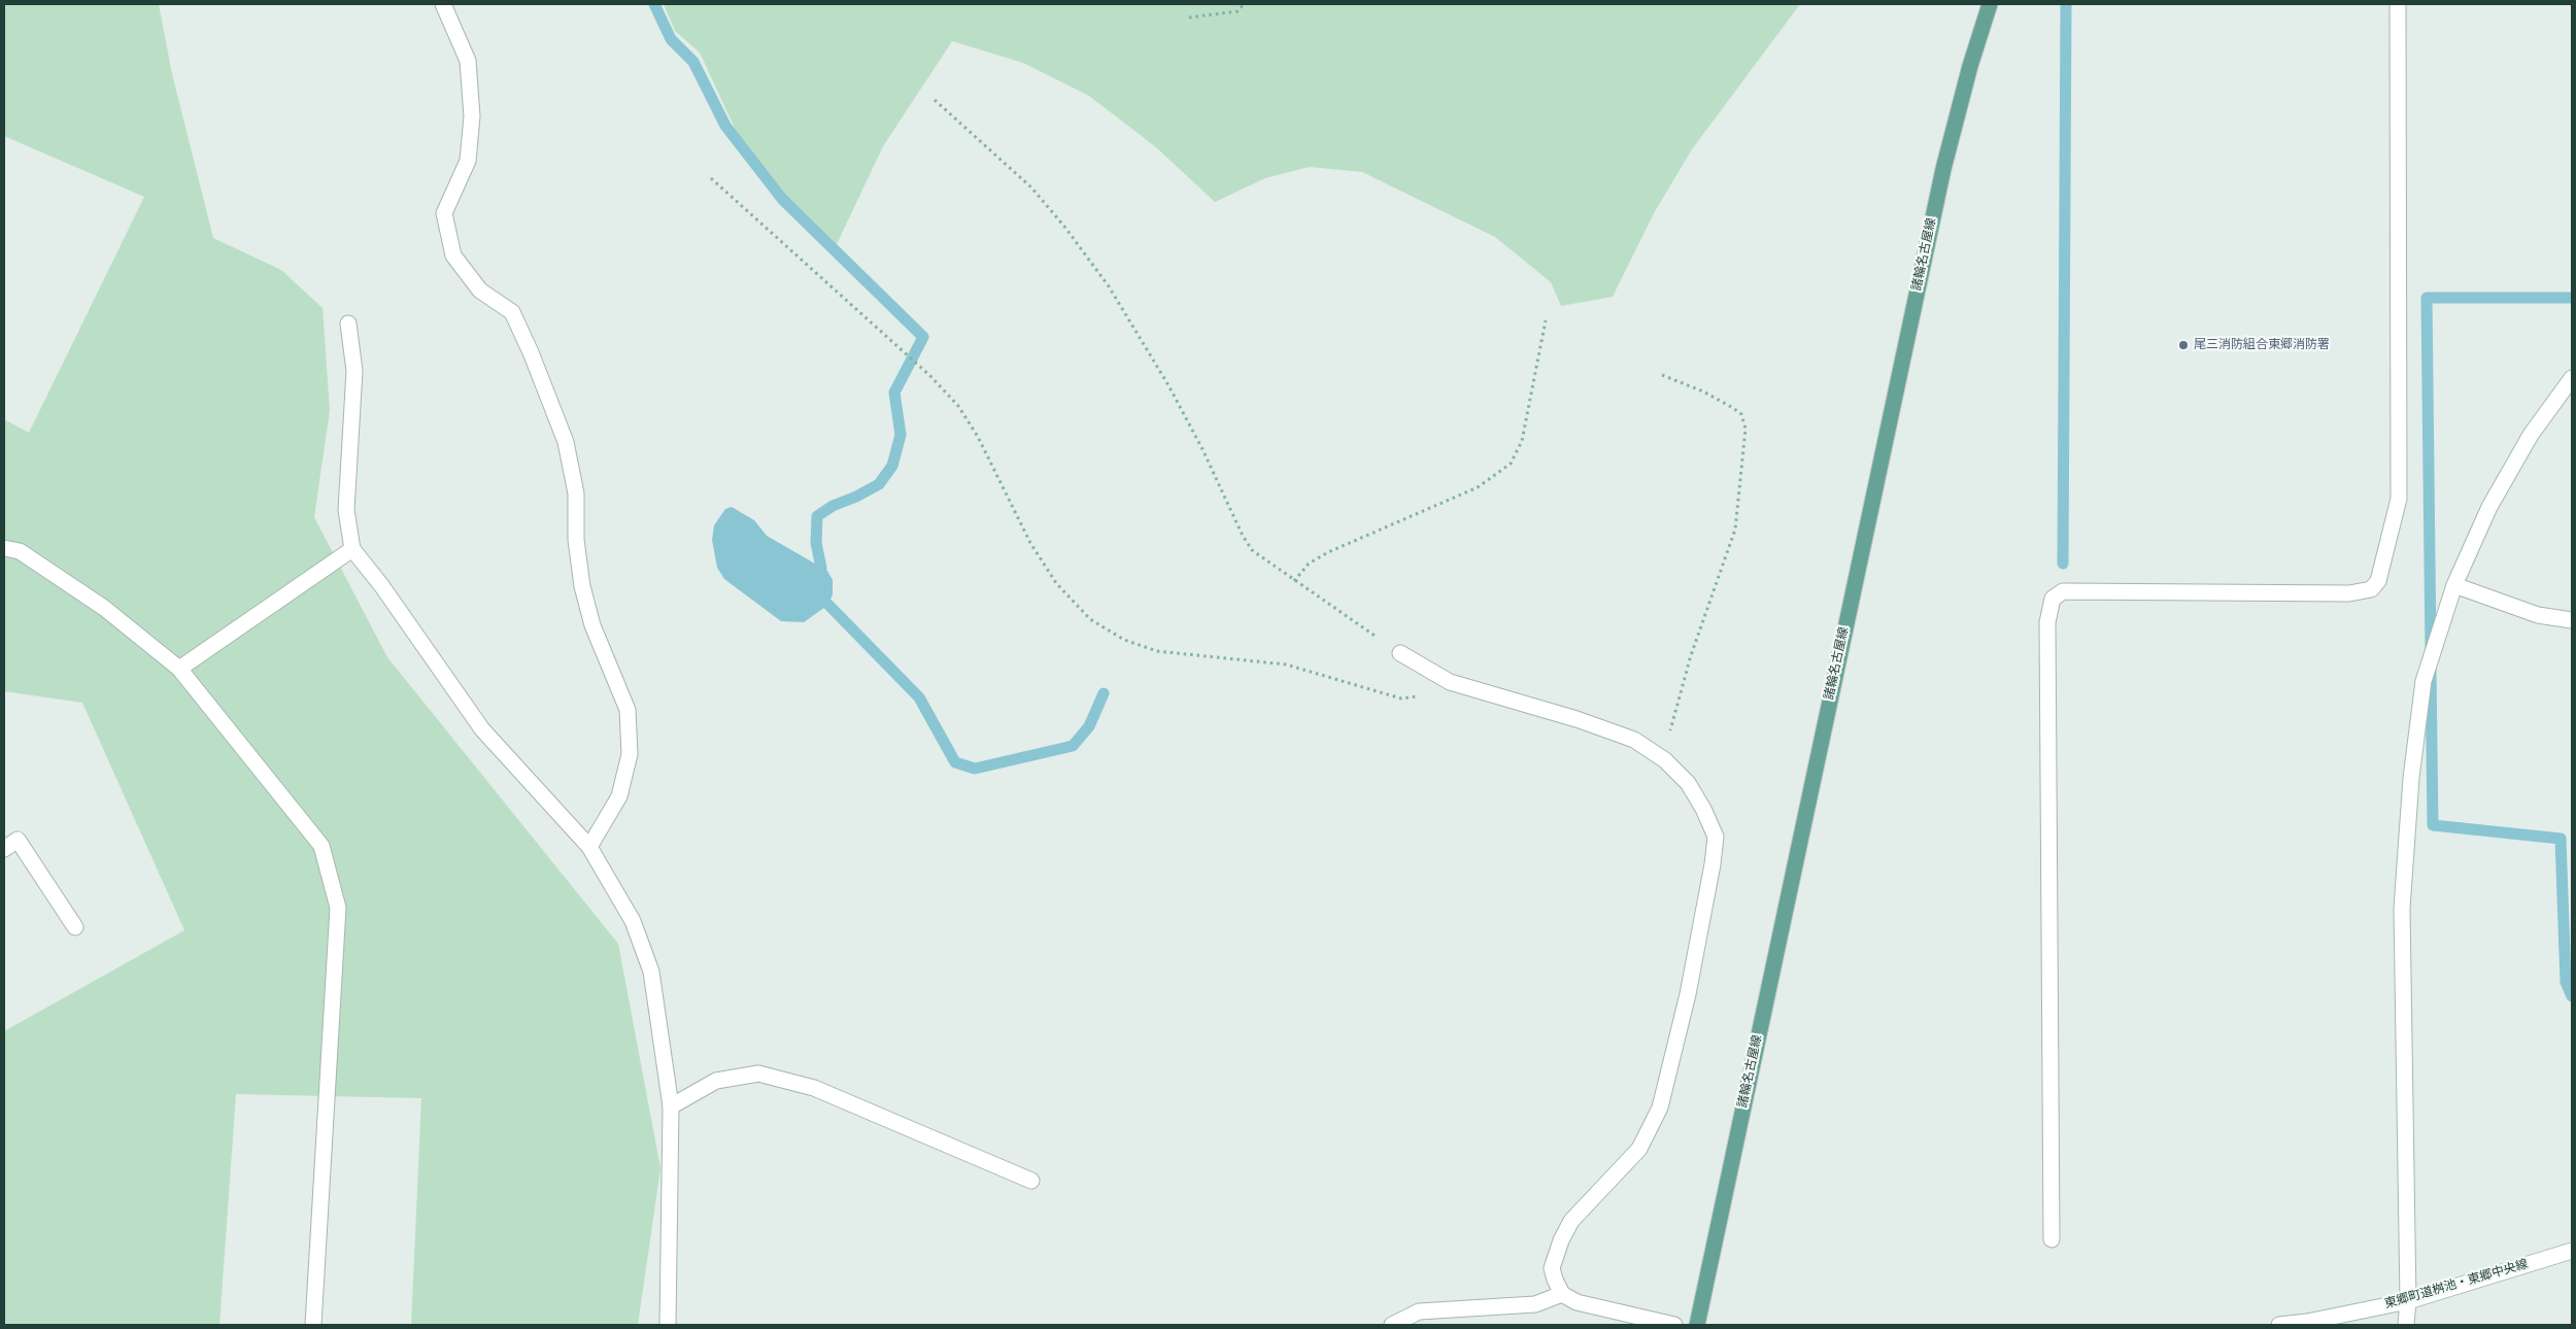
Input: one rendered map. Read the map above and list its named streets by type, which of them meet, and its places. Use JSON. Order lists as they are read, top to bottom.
{
  "streets": {
    "main road": ["諸輪名古屋線"],
    "street": ["東郷町道桝池・東郷中央線"]
  },
  "places": ["尾三消防組合東郷消防署"]
}
